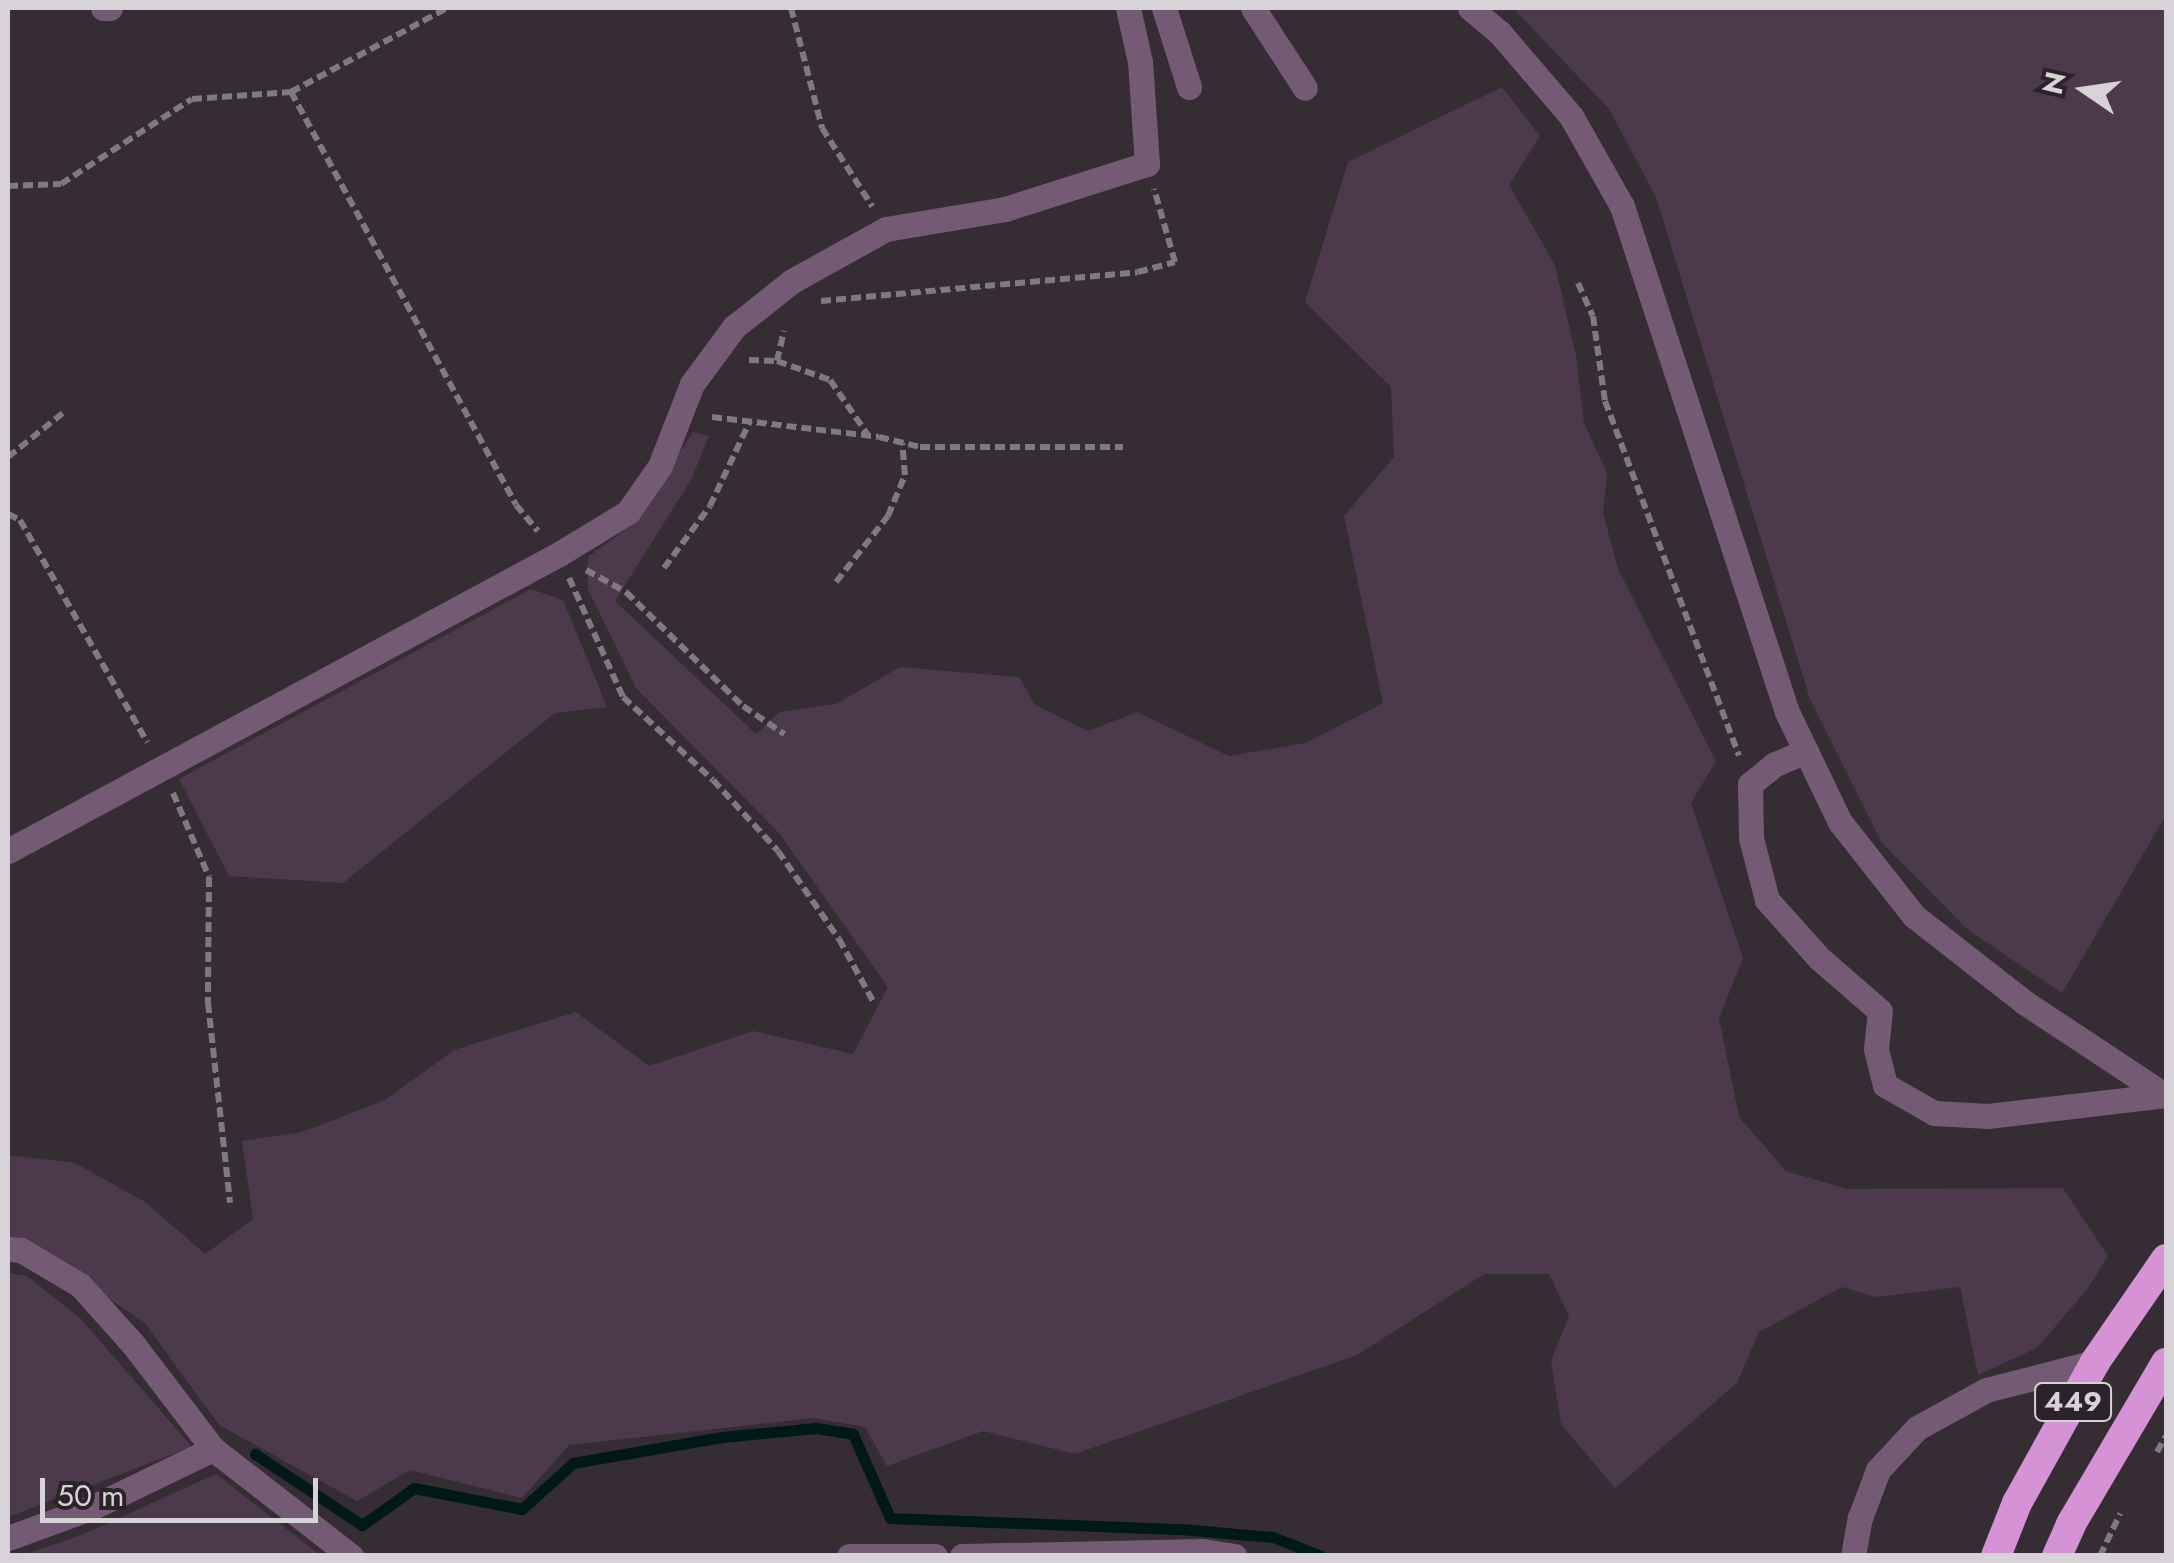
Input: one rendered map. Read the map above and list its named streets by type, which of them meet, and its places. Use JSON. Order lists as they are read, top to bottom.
{
  "streets": {
    "highway": ["449"]
  },
  "scale_bar": "50 m",
  "north": "left"
}
